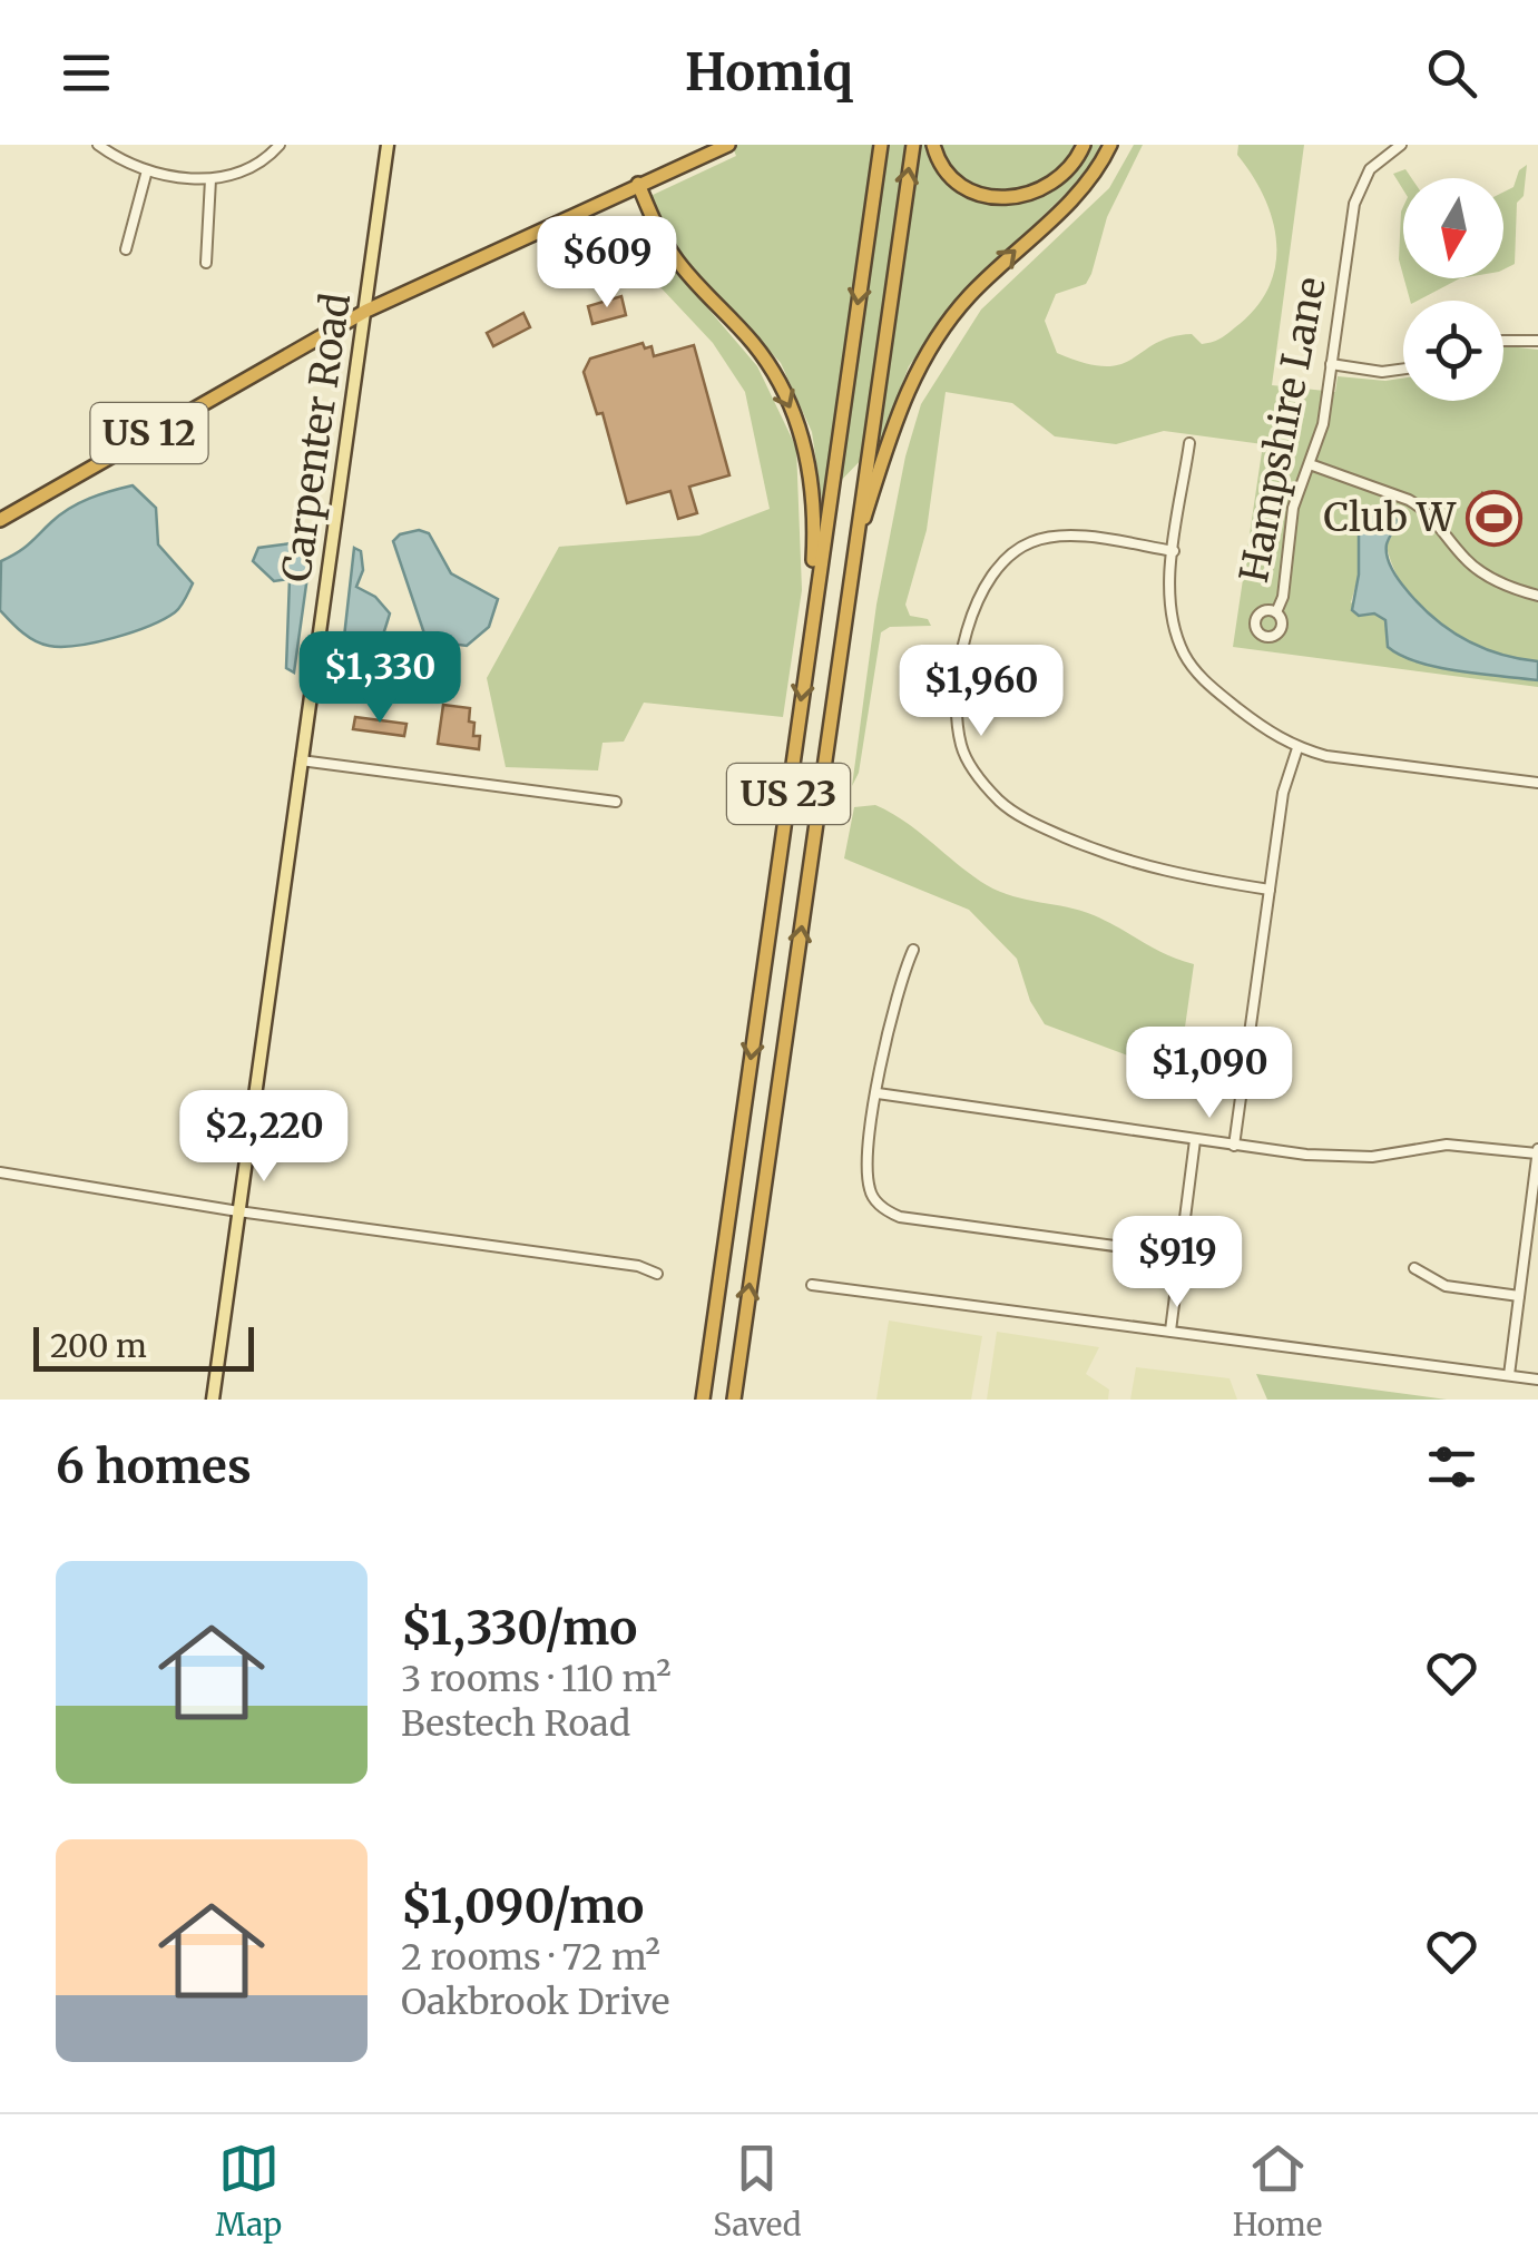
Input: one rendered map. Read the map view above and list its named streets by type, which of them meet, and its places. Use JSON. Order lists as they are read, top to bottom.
{
  "streets": {
    "highway": ["US 12", "US 23"],
    "main road": ["Carpenter Road"],
    "street": ["Hampshire Lane"]
  },
  "crossings": [
    ["US 12", "Carpenter Road"]
  ],
  "places": {
    "sports": ["Club W"]
  },
  "scale_bar": "200 m",
  "north": "bottom",
  "page": {
    "header": "Homiq",
    "price": [
      "$609",
      "$1,330",
      "$1,960",
      "$1,090",
      "$2,220",
      "$919"
    ],
    "scale": "200 m",
    "heading": "6 homes",
    "list": [
      {
        "name": "$1,330/mo",
        "note": "3 rooms · 110 m² · Bestech Road"
      },
      {
        "name": "$1,090/mo",
        "note": "2 rooms · 72 m² · Oakbrook Drive"
      }
    ],
    "tabs": ["Map", "Saved", "Home"]
  }
}
